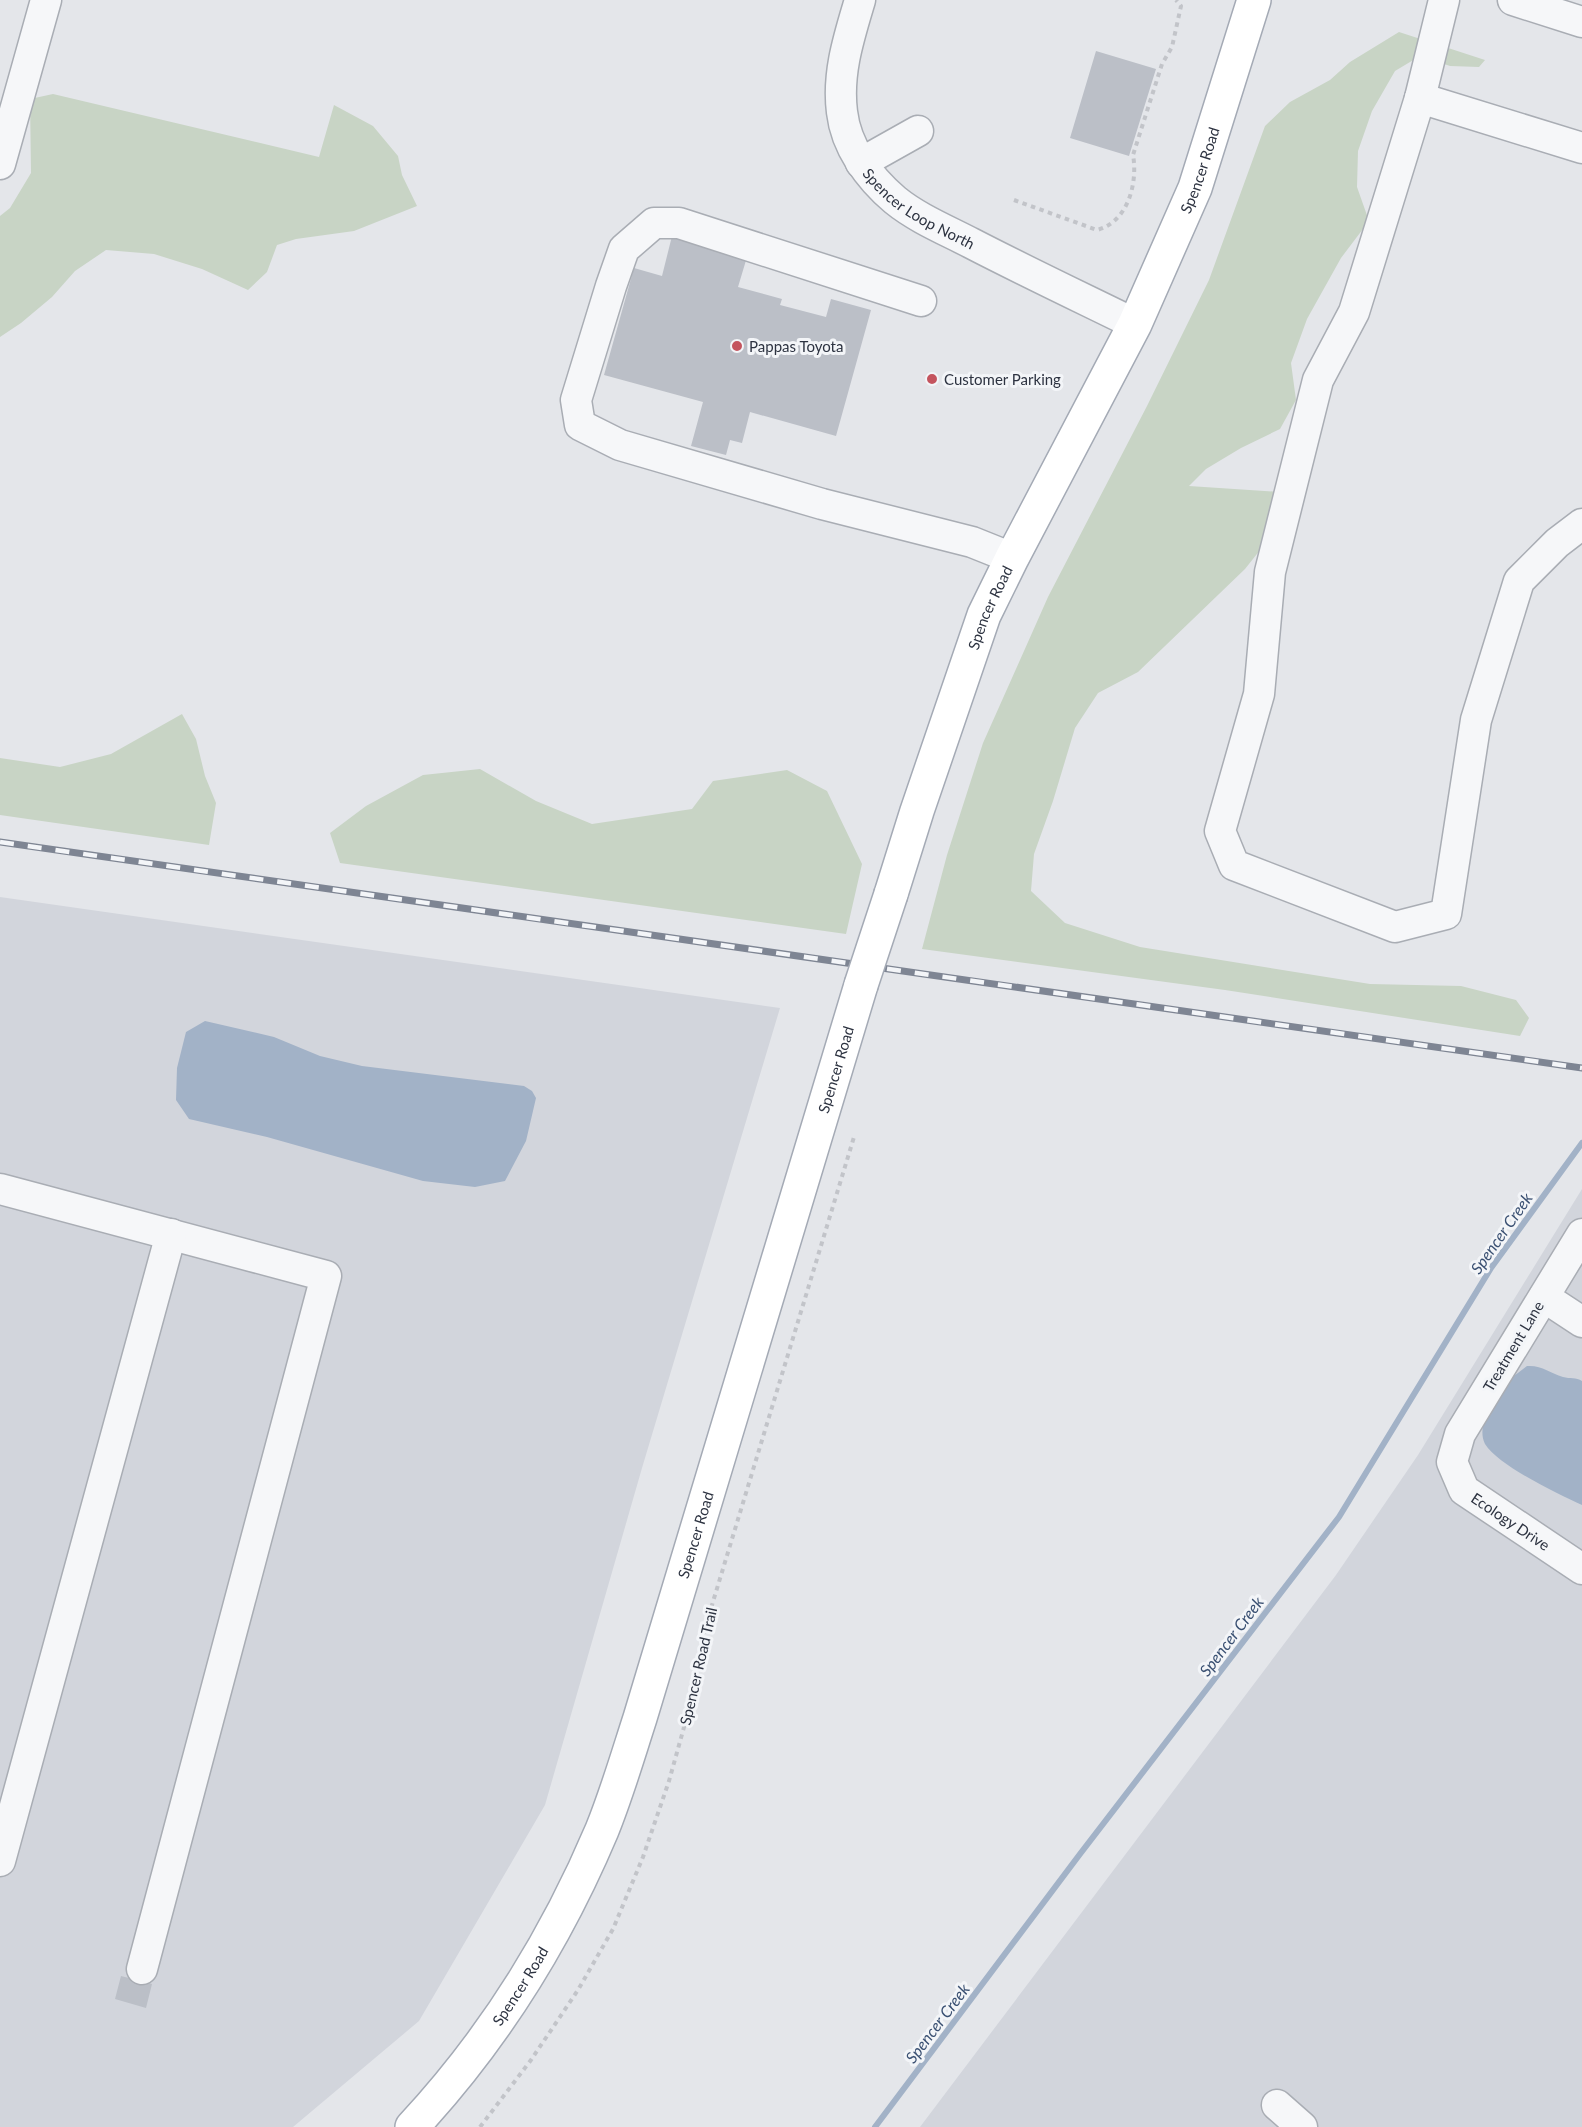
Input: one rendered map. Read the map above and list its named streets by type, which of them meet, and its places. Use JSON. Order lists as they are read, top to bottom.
{
  "streets": {
    "main road": ["Spencer Road"],
    "street": ["Spencer Loop North", "Treatment Lane", "Ecology Drive"],
    "path": ["Spencer Road Trail"]
  },
  "crossings": [
    ["Spencer Road", "Spencer Loop North"],
    ["Treatment Lane", "Ecology Drive"]
  ],
  "water": ["Spencer Creek"],
  "places": ["Pappas Toyota", "Customer Parking"]
}
